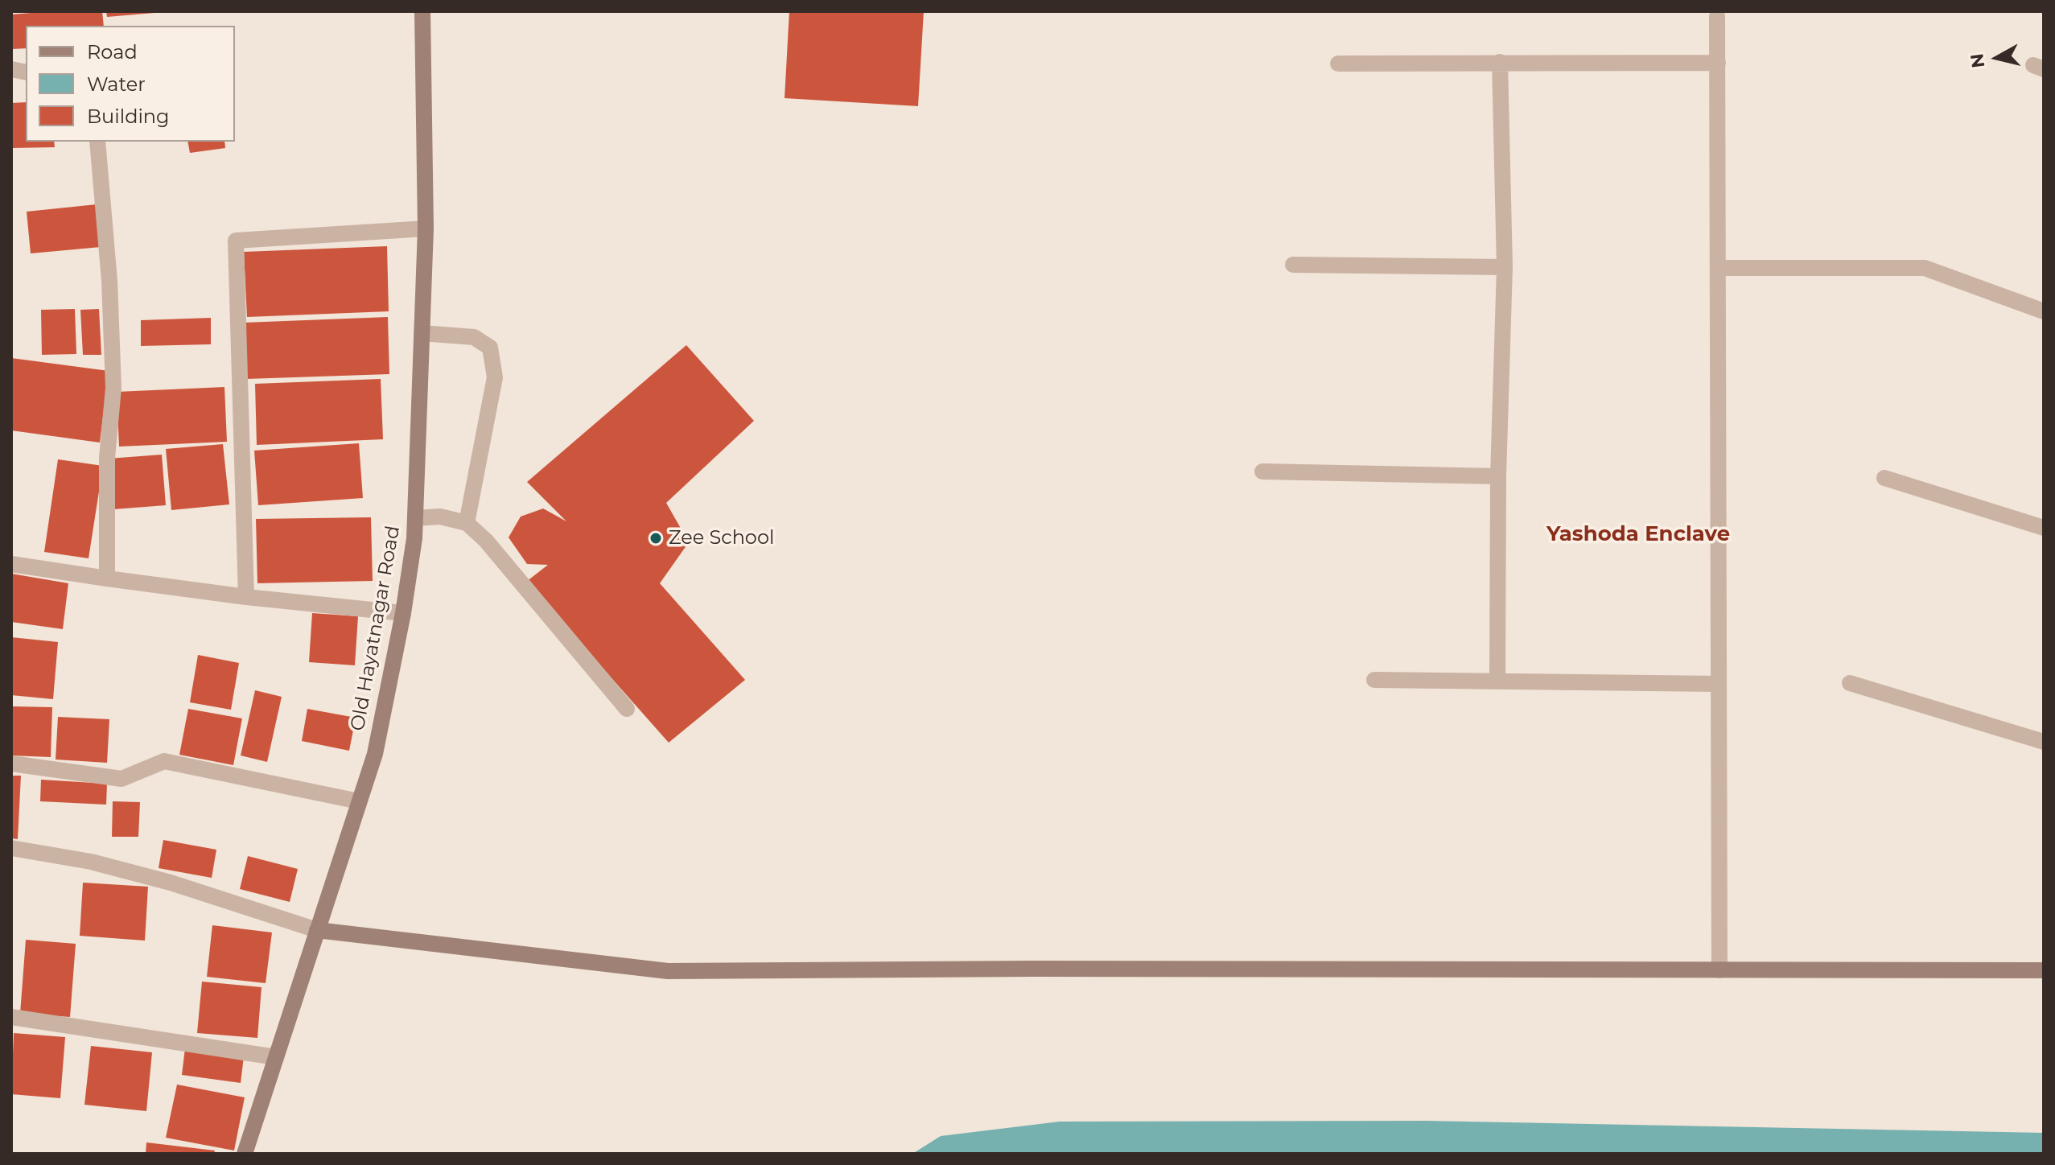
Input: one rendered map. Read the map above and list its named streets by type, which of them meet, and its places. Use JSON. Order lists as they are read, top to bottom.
{
  "streets": {
    "street": ["Old Hayatnagar Road"]
  },
  "districts": ["Yashoda Enclave"],
  "places": ["Zee School"],
  "legend": ["Road", "Water", "Building"],
  "north": "left"
}
